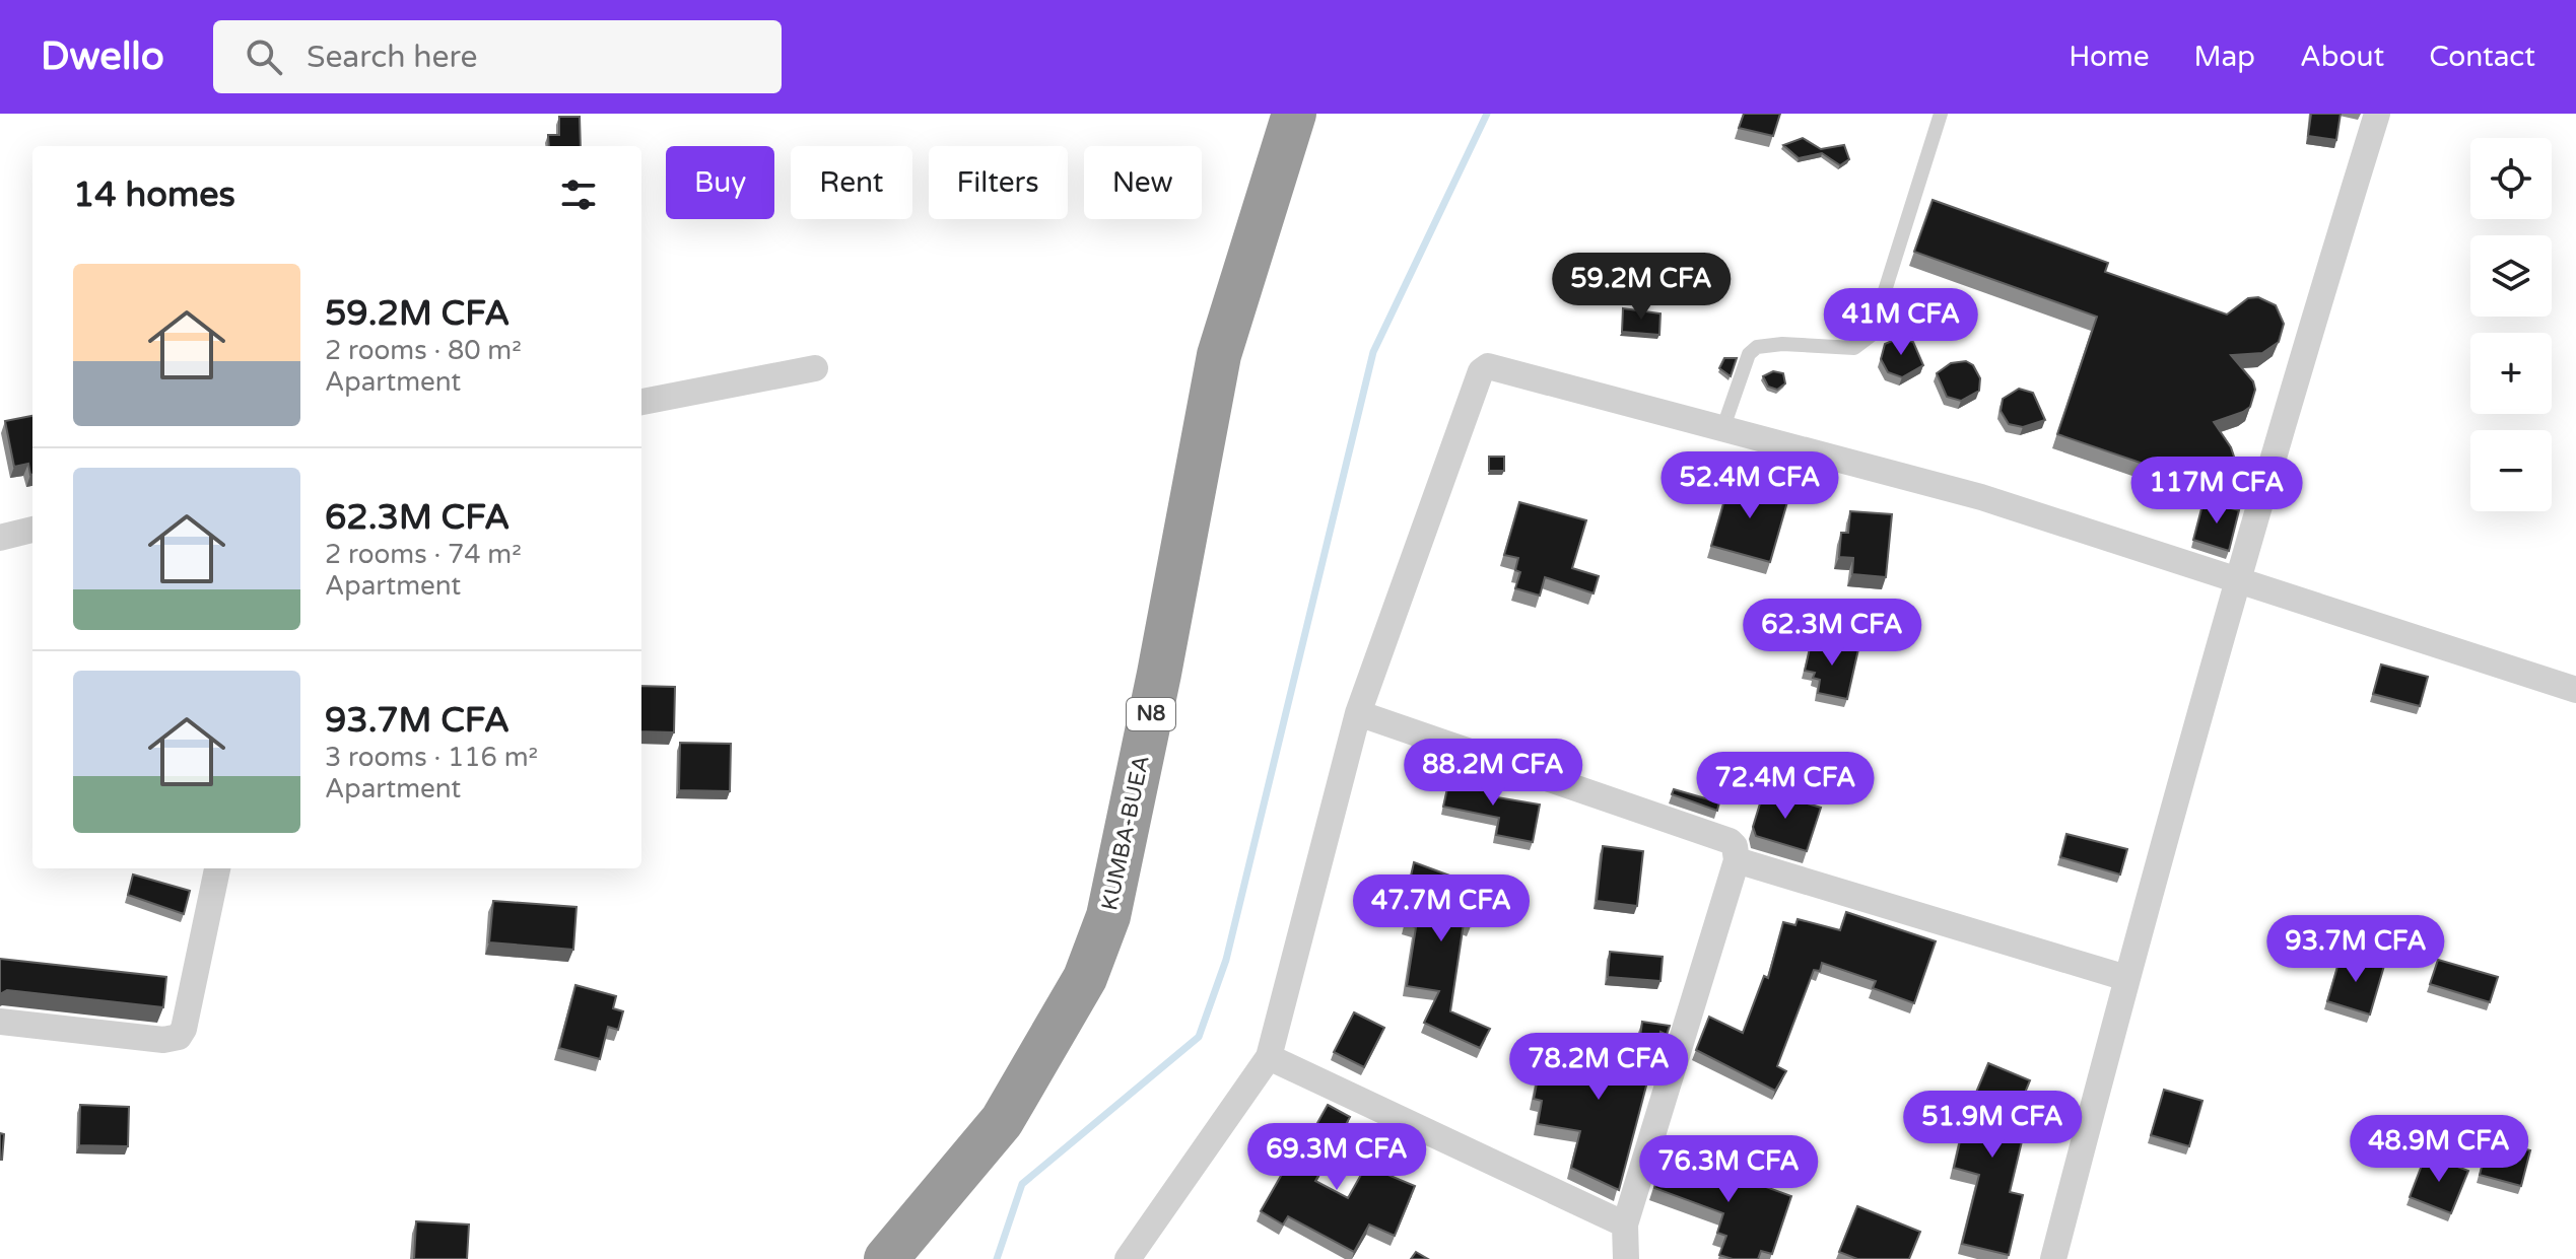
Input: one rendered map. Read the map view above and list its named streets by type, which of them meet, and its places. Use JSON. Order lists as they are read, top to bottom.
{
  "streets": {
    "highway": ["N8", "KUMBA-BUEA"]
  },
  "page": {
    "header": "Dwello",
    "search": "Search here",
    "nav": [
      "Home",
      "Map",
      "About",
      "Contact"
    ],
    "map_buttons": ["+", "−"],
    "chip": [
      "Buy",
      "Rent",
      "Filters",
      "New"
    ],
    "heading": "14 homes",
    "list": [
      {
        "name": "59.2M CFA",
        "note": "2 rooms · 80 m² · Apartment"
      },
      {
        "name": "62.3M CFA",
        "note": "2 rooms · 74 m² · Apartment"
      },
      {
        "name": "93.7M CFA",
        "note": "3 rooms · 116 m² · Apartment"
      }
    ],
    "price": [
      "59.2M CFA",
      "41M CFA",
      "52.4M CFA",
      "117M CFA",
      "62.3M CFA",
      "88.2M CFA",
      "72.4M CFA",
      "47.7M CFA",
      "93.7M CFA",
      "78.2M CFA",
      "51.9M CFA",
      "48.9M CFA",
      "69.3M CFA",
      "76.3M CFA"
    ]
  }
}
